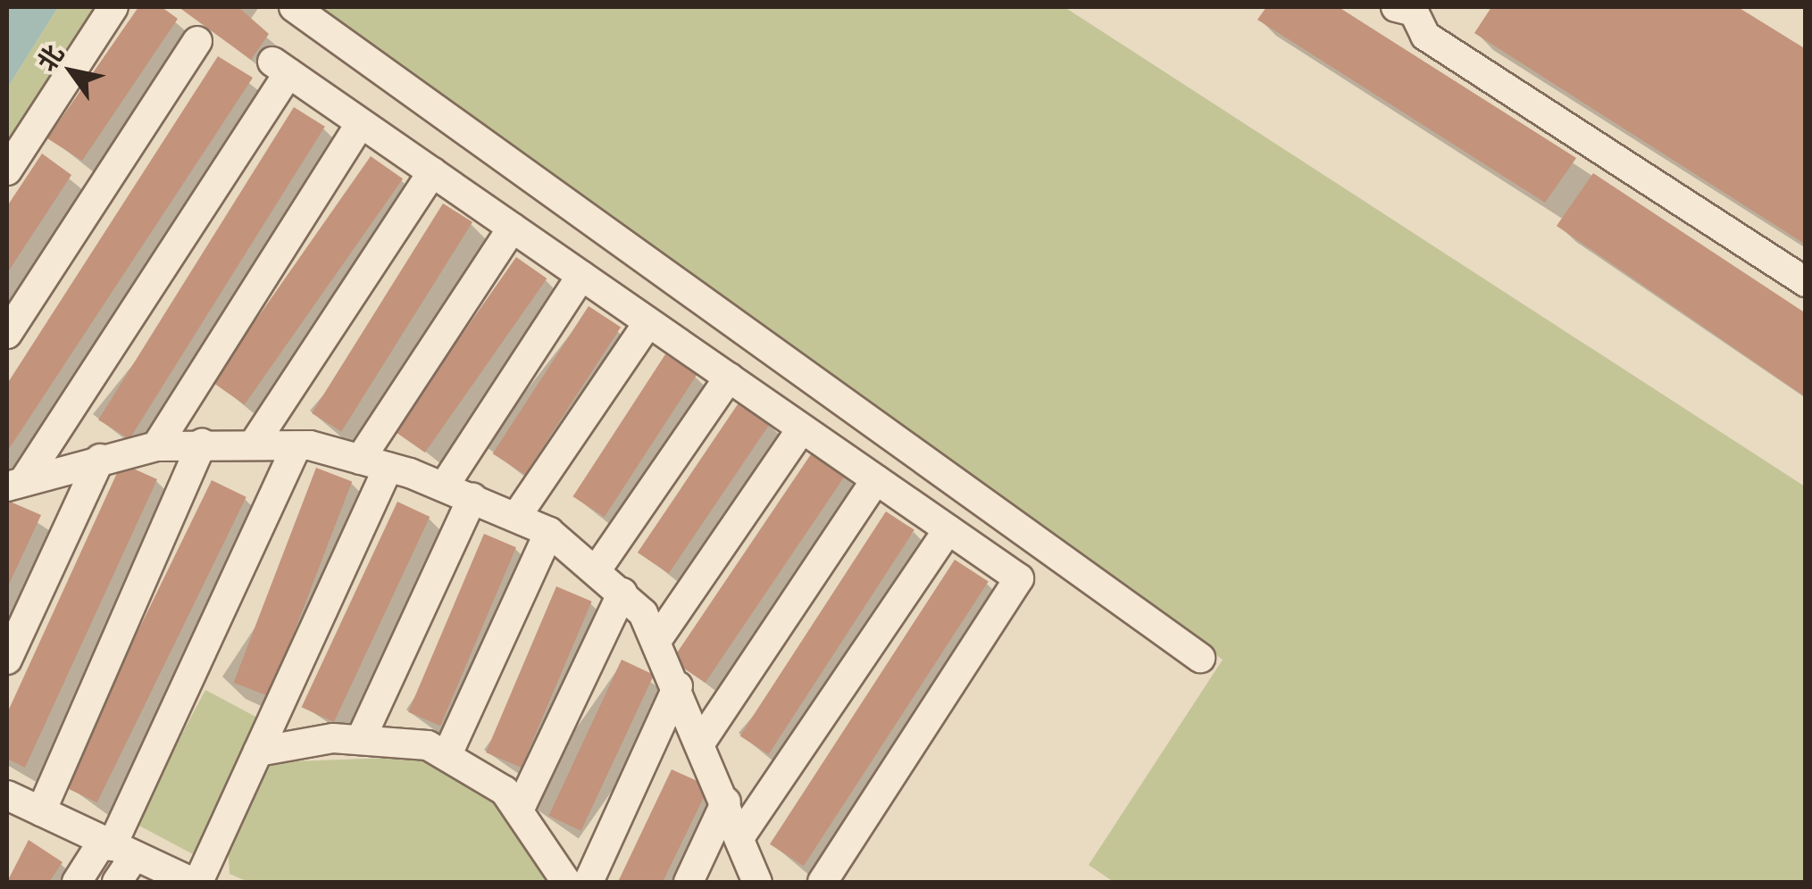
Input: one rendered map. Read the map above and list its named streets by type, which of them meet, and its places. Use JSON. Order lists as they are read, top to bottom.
{
  "north": "top left"
}
